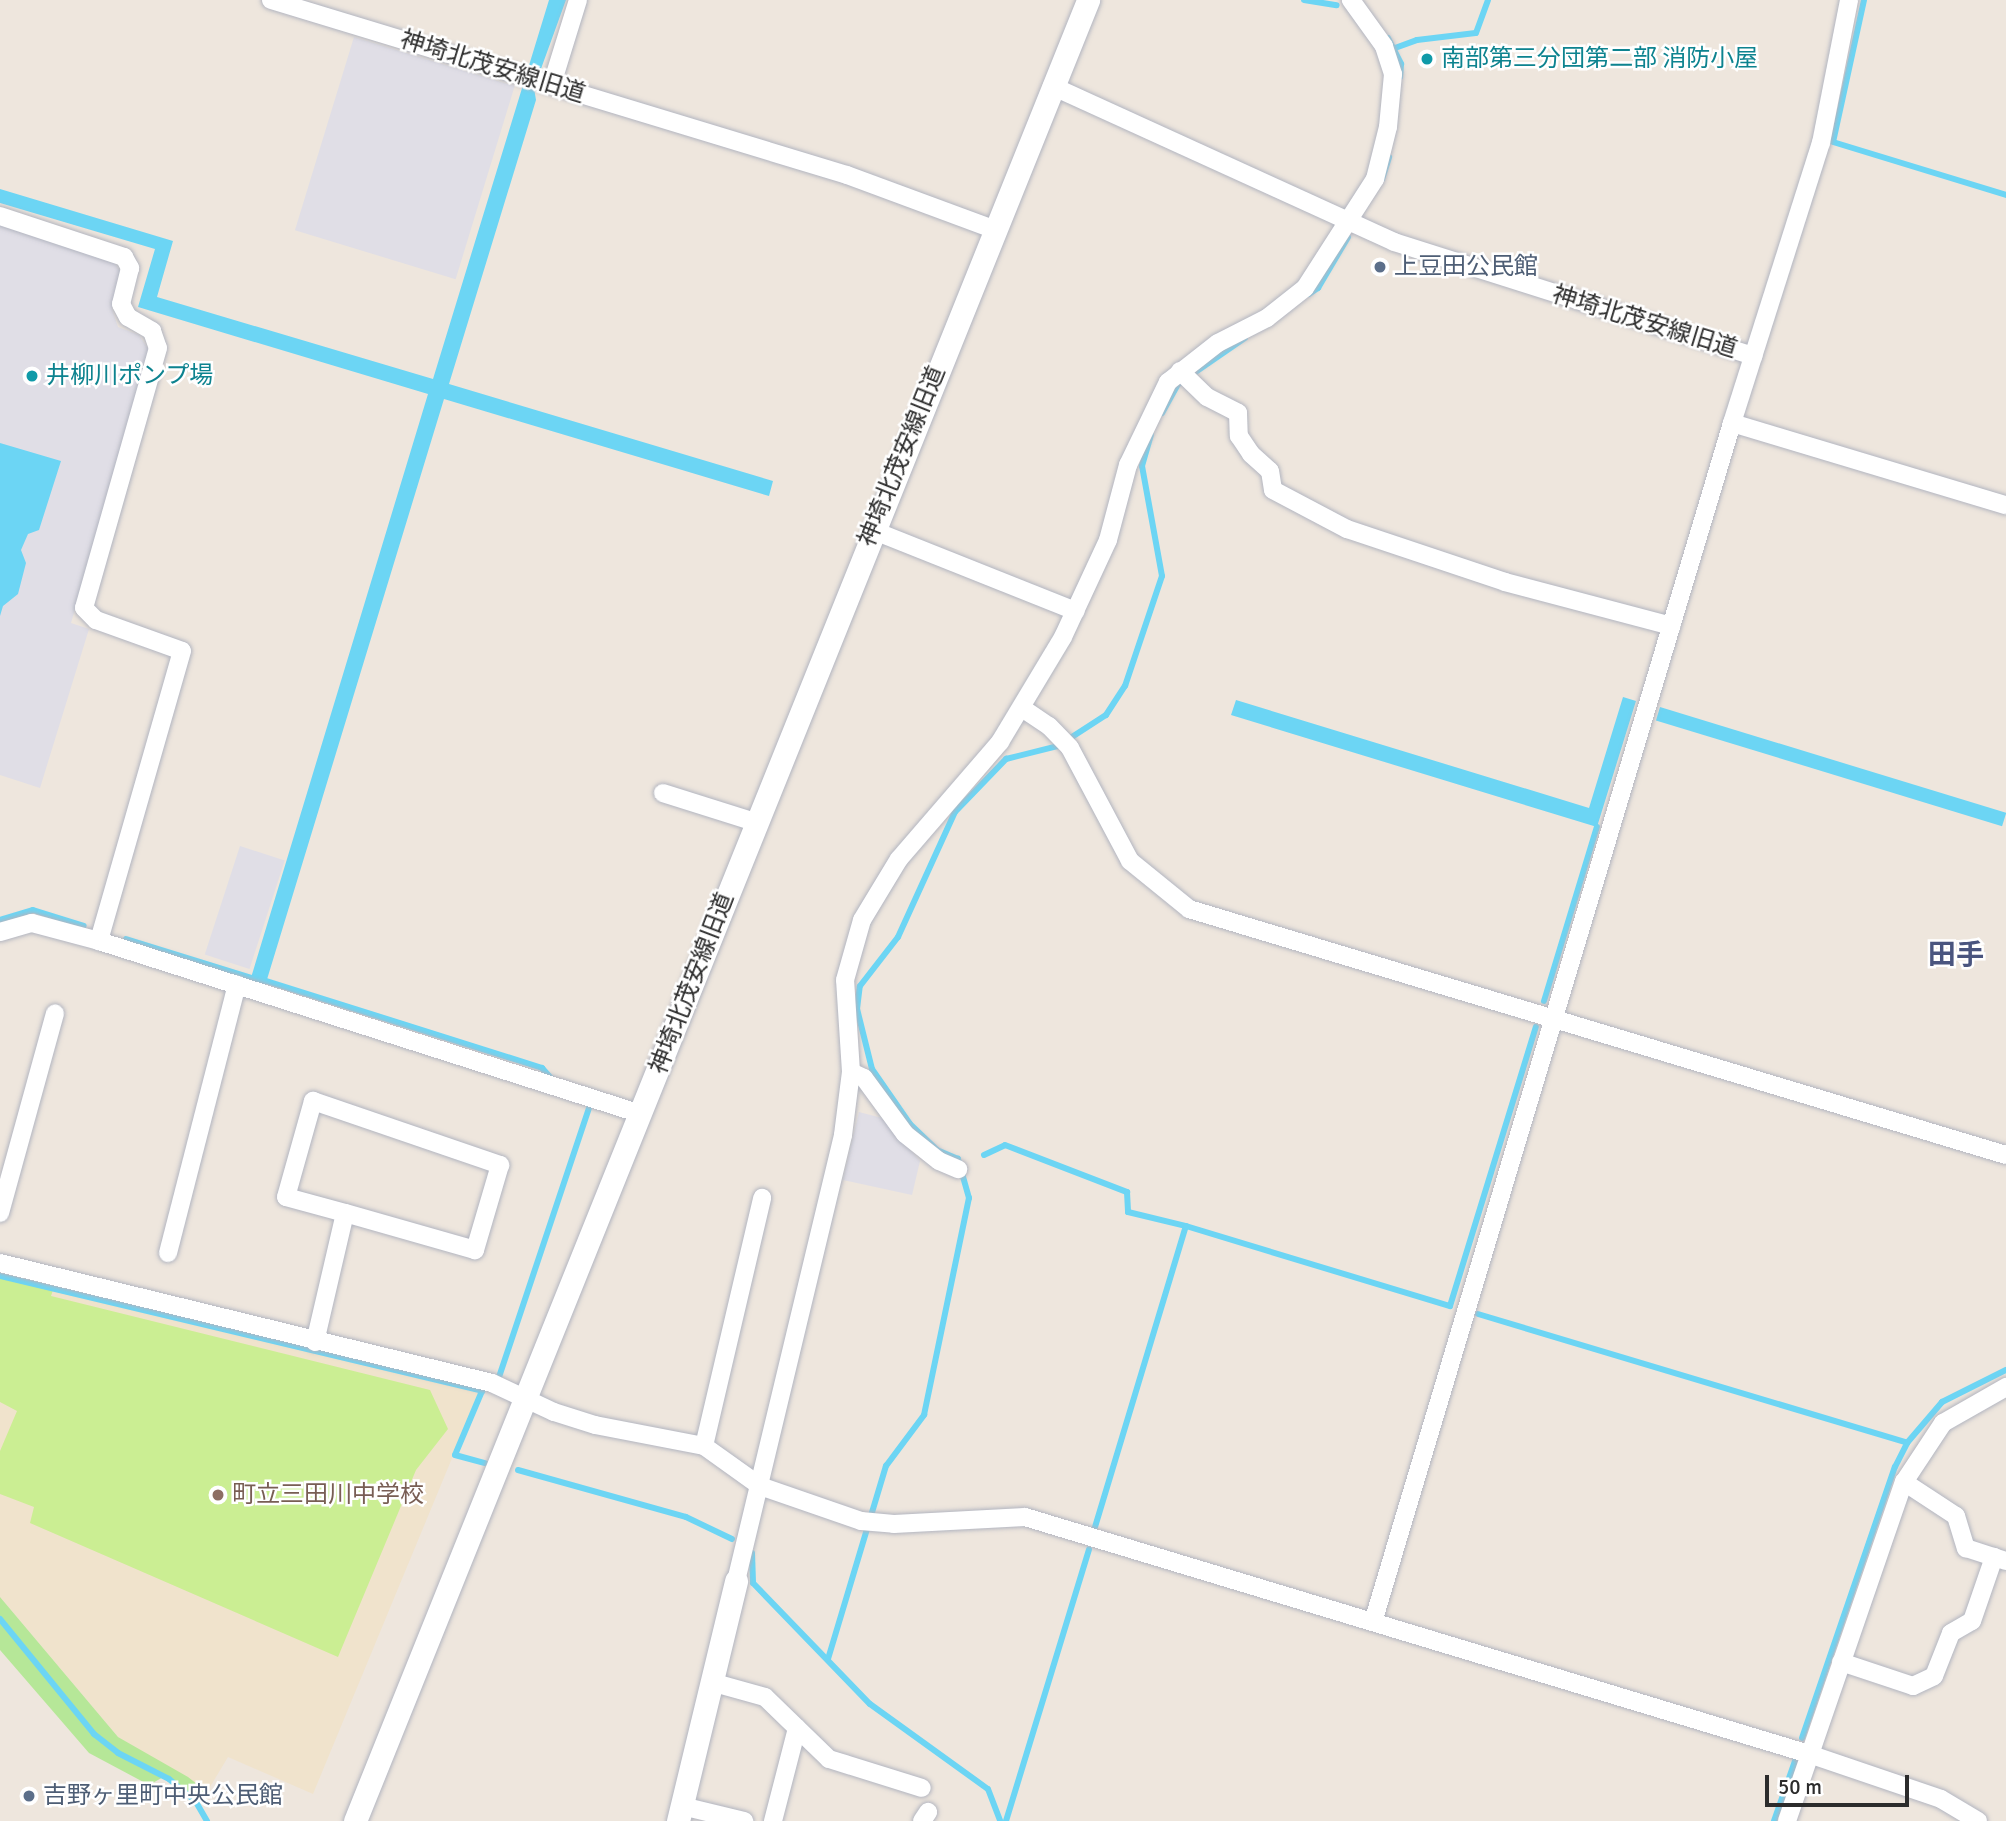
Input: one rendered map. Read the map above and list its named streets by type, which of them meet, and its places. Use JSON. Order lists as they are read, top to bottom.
{
  "streets": {
    "street": ["神埼北茂安線旧道"]
  },
  "districts": ["田手"],
  "places": [
    "南部第三分団第二部 消防小屋",
    "上豆田公民館",
    "井柳川ポンプ場",
    "町立三田川中学校",
    "吉野ヶ里町中央公民館"
  ],
  "scale_bar": "50 m"
}
